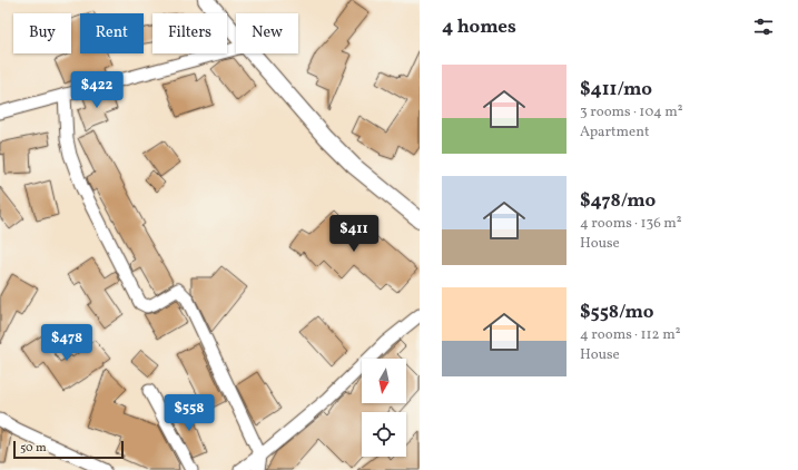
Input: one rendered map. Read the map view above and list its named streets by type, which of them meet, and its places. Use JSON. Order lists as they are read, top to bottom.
{
  "scale_bar": "50 m",
  "north": "bottom",
  "page": {
    "heading": "4 homes",
    "chip": [
      "Buy",
      "Rent",
      "Filters",
      "New"
    ],
    "list": [
      {
        "name": "$411/mo",
        "note": "3 rooms · 104 m² · Apartment"
      },
      {
        "name": "$478/mo",
        "note": "4 rooms · 136 m² · House"
      },
      {
        "name": "$558/mo",
        "note": "4 rooms · 112 m² · House"
      }
    ],
    "price": [
      "$422",
      "$411",
      "$478",
      "$558"
    ],
    "scale": "50 m"
  }
}
